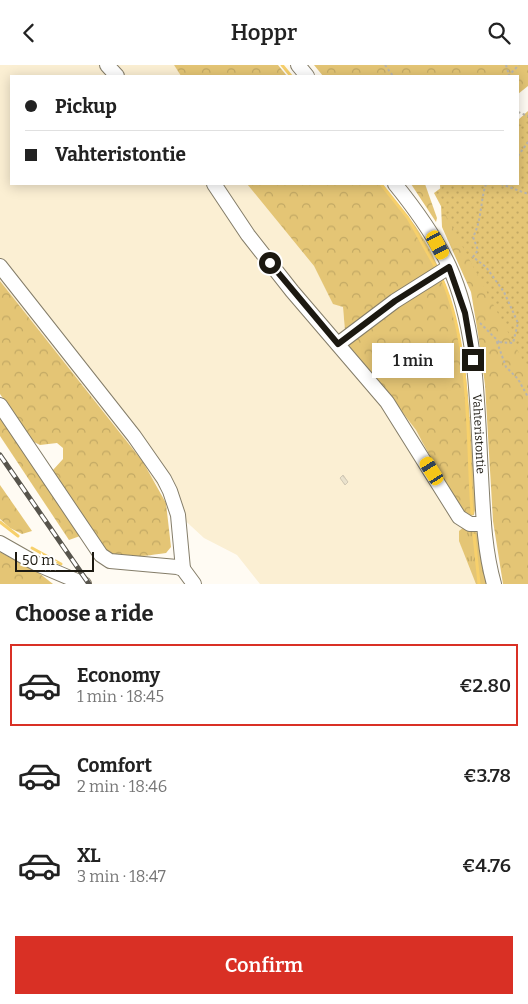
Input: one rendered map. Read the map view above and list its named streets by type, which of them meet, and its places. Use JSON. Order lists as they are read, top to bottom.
{
  "streets": {
    "street": ["Vahteristontie"]
  },
  "scale_bar": "50 m",
  "page": {
    "header": "Hoppr",
    "banner": ["Pickup", "Vahteristontie"],
    "bubble": "1 min",
    "scale": "50 m",
    "heading": "Choose a ride",
    "list": [
      {
        "name": "Economy",
        "note": "1 min · 18:45",
        "value": "€2.80"
      },
      {
        "name": "Comfort",
        "note": "2 min · 18:46",
        "value": "€3.78"
      },
      {
        "name": "XL",
        "note": "3 min · 18:47",
        "value": "€4.76"
      }
    ],
    "buttons": "Confirm"
  }
}
